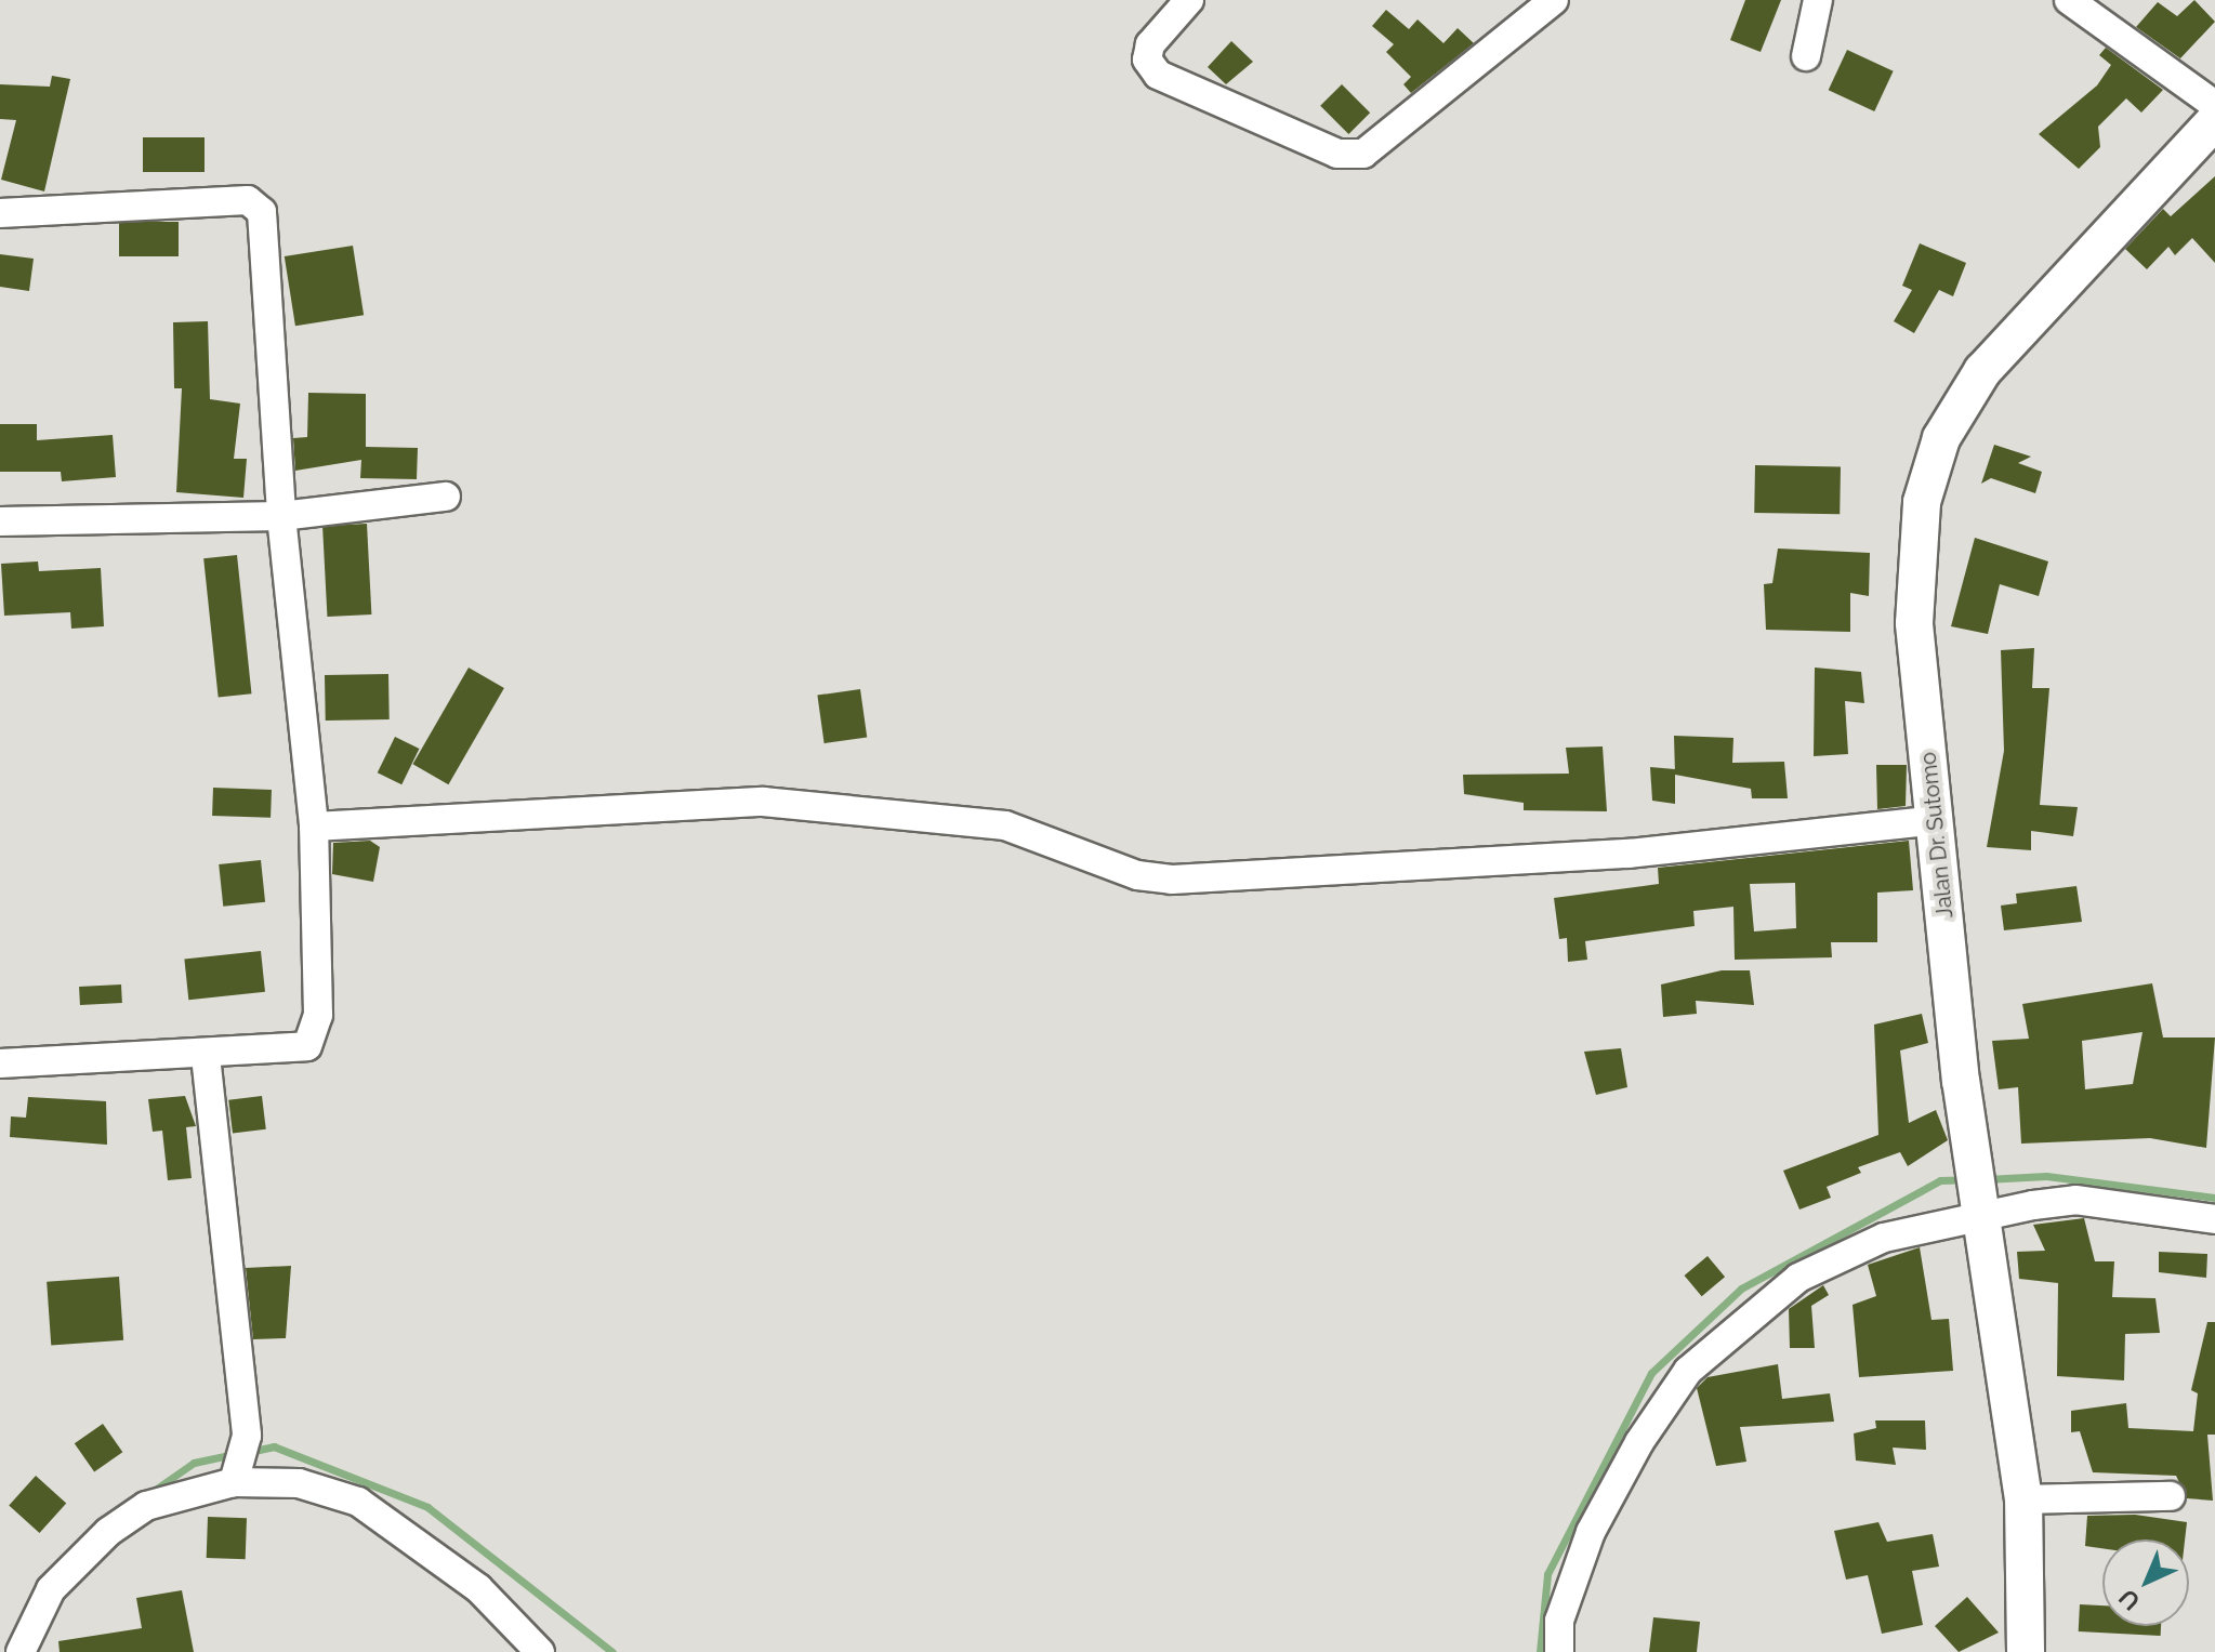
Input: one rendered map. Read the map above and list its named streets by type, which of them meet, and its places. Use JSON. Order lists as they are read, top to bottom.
{
  "streets": {
    "street": ["Jalan Dr. Sutomo"]
  },
  "north": "bottom left"
}
